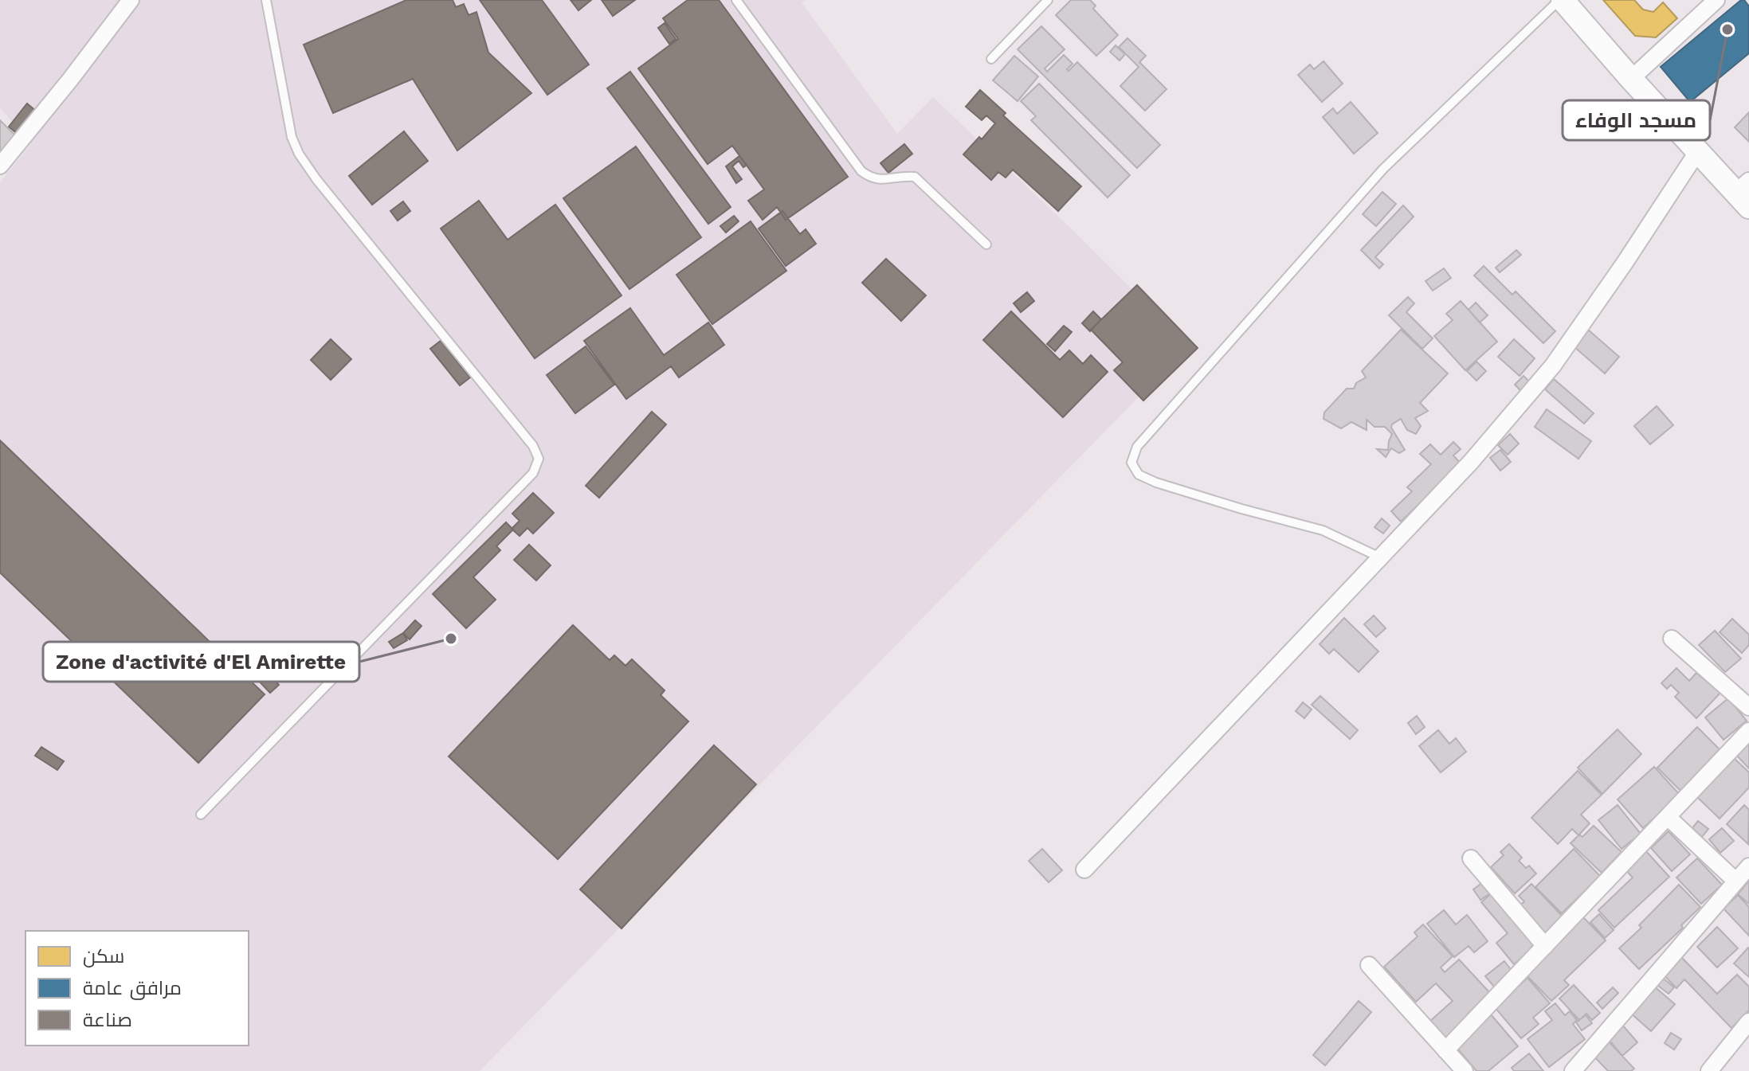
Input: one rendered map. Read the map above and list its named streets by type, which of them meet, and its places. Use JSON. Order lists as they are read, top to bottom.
{
  "places": ["مسجد الوفاء", "Zone d'activité d'El Amirette"],
  "legend": ["سكن", "مرافق عامة", "صناعة"]
}
